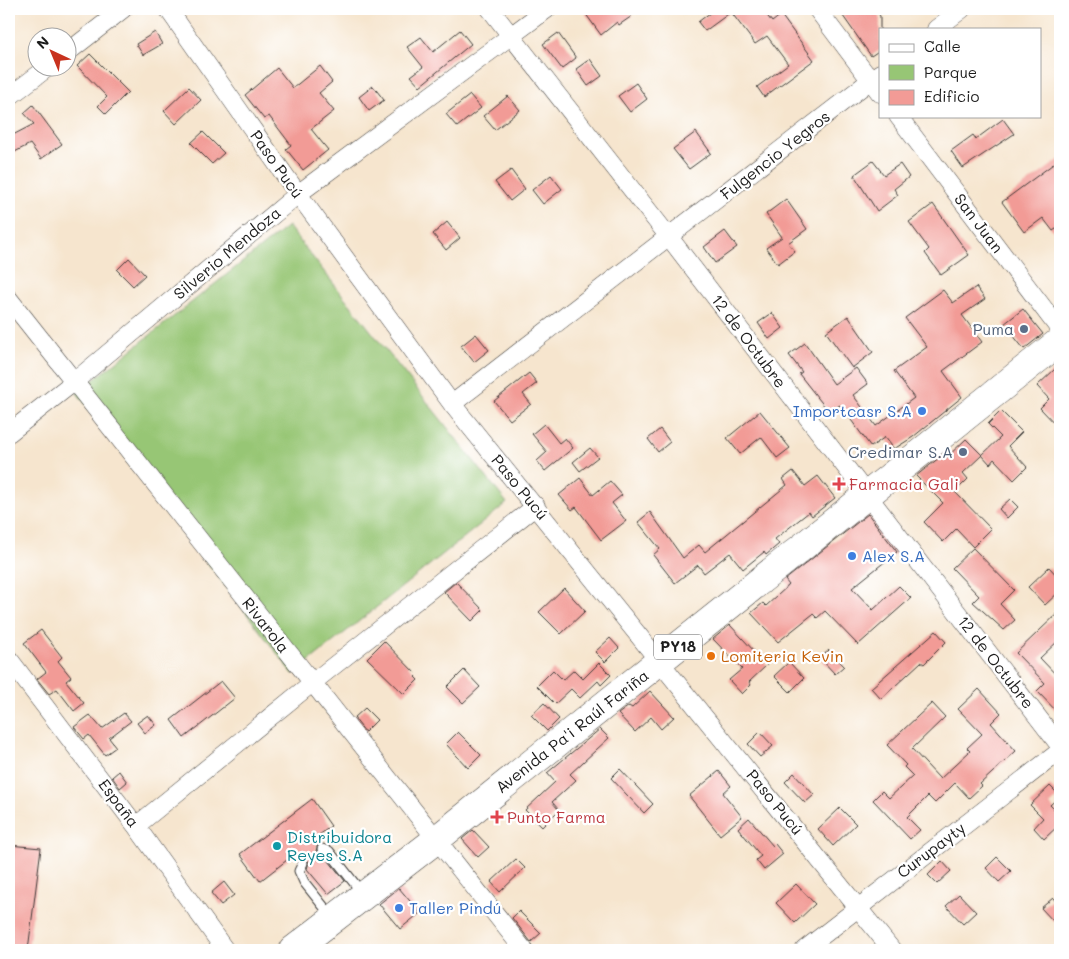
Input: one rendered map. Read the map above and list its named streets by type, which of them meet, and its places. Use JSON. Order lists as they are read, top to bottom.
{
  "streets": {
    "highway": ["PY18", "Avenida Pa'i Raúl Fariña"],
    "street": [
      "Fulgencio Yegros",
      "Paso Pucú",
      "San Juan",
      "Silverio Mendoza",
      "12 de Octubre",
      "Rivarola",
      "España",
      "Curupayty"
    ]
  },
  "crossings": [
    ["Fulgencio Yegros", "Paso Pucú"],
    ["Fulgencio Yegros", "12 de Octubre"],
    ["Paso Pucú", "Silverio Mendoza"],
    ["Paso Pucú", "Avenida Pa'i Raúl Fariña"],
    ["Paso Pucú", "Curupayty"],
    ["Silverio Mendoza", "12 de Octubre"],
    ["Silverio Mendoza", "Rivarola"],
    ["12 de Octubre", "Avenida Pa'i Raúl Fariña"],
    ["Rivarola", "Avenida Pa'i Raúl Fariña"]
  ],
  "places": {
    "other": [
      "Puma",
      "Importcasr S.A",
      "Credimar S.A",
      "Alex S.A",
      "Lomiteria Kevin",
      "Distribuidora Reyes S.A",
      "Taller Pindú"
    ],
    "health": ["Farmacia Gali", "Punto Farma"]
  },
  "legend": ["Calle", "Parque", "Edificio"],
  "north": "top left"
}
